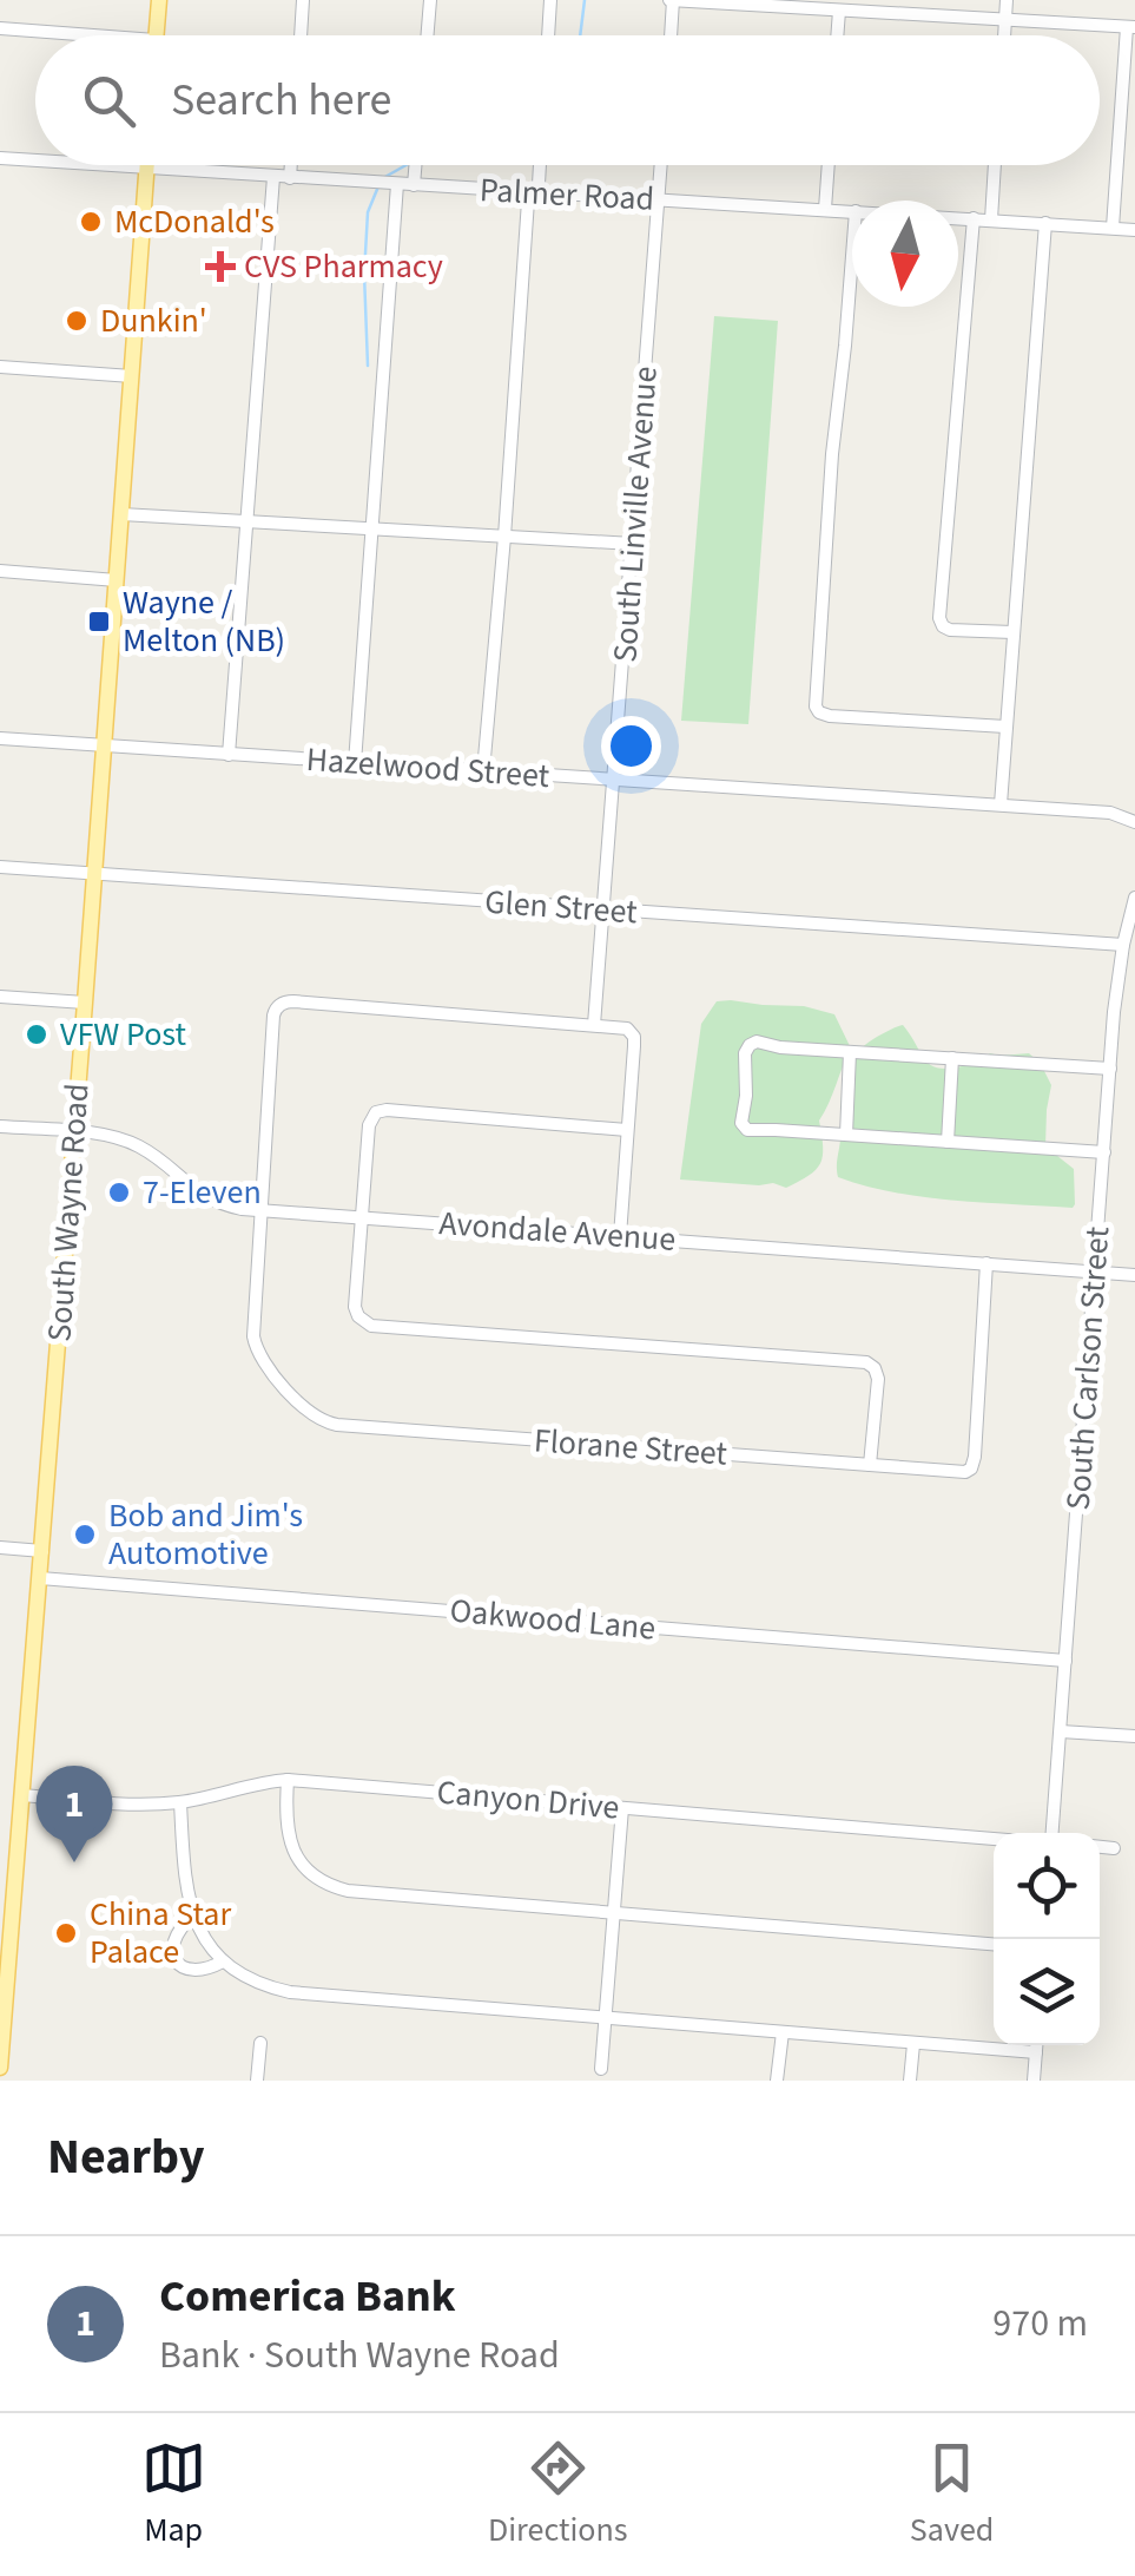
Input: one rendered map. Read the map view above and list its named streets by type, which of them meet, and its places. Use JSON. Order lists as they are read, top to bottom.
{
  "streets": {
    "main road": ["South Wayne Road"],
    "street": [
      "Palmer Road",
      "South Linville Avenue",
      "Hazelwood Street",
      "Glen Street",
      "Avondale Avenue",
      "South Carlson Street",
      "Florane Street",
      "Oakwood Lane",
      "Canyon Drive"
    ]
  },
  "crossings": [
    ["Palmer Road", "South Linville Avenue"],
    ["Palmer Road", "South Wayne Road"],
    ["South Linville Avenue", "Hazelwood Street"],
    ["South Linville Avenue", "Glen Street"],
    ["South Linville Avenue", "Florane Street"],
    ["Hazelwood Street", "South Wayne Road"],
    ["Glen Street", "South Wayne Road"],
    ["Glen Street", "South Carlson Street"],
    ["South Wayne Road", "Avondale Avenue"],
    ["South Wayne Road", "Oakwood Lane"],
    ["South Wayne Road", "Canyon Drive"],
    ["Avondale Avenue", "South Carlson Street"],
    ["Avondale Avenue", "Florane Street"],
    ["South Carlson Street", "Oakwood Lane"]
  ],
  "places": {
    "other": [
      "McDonald's",
      "Dunkin'",
      "VFW Post",
      "7-Eleven",
      "Bob and Jim's Automotive",
      "China Star Palace"
    ],
    "health": ["CVS Pharmacy"],
    "transit": ["Wayne / Melton (NB)"]
  },
  "north": "bottom",
  "page": {
    "search": "Search here",
    "pins": "1",
    "heading": "Nearby",
    "list": [
      {
        "mark": "1",
        "name": "Comerica Bank",
        "note": "Bank · South Wayne Road",
        "value": "970 m"
      }
    ],
    "nav": ["Map", "Directions", "Saved"]
  }
}
